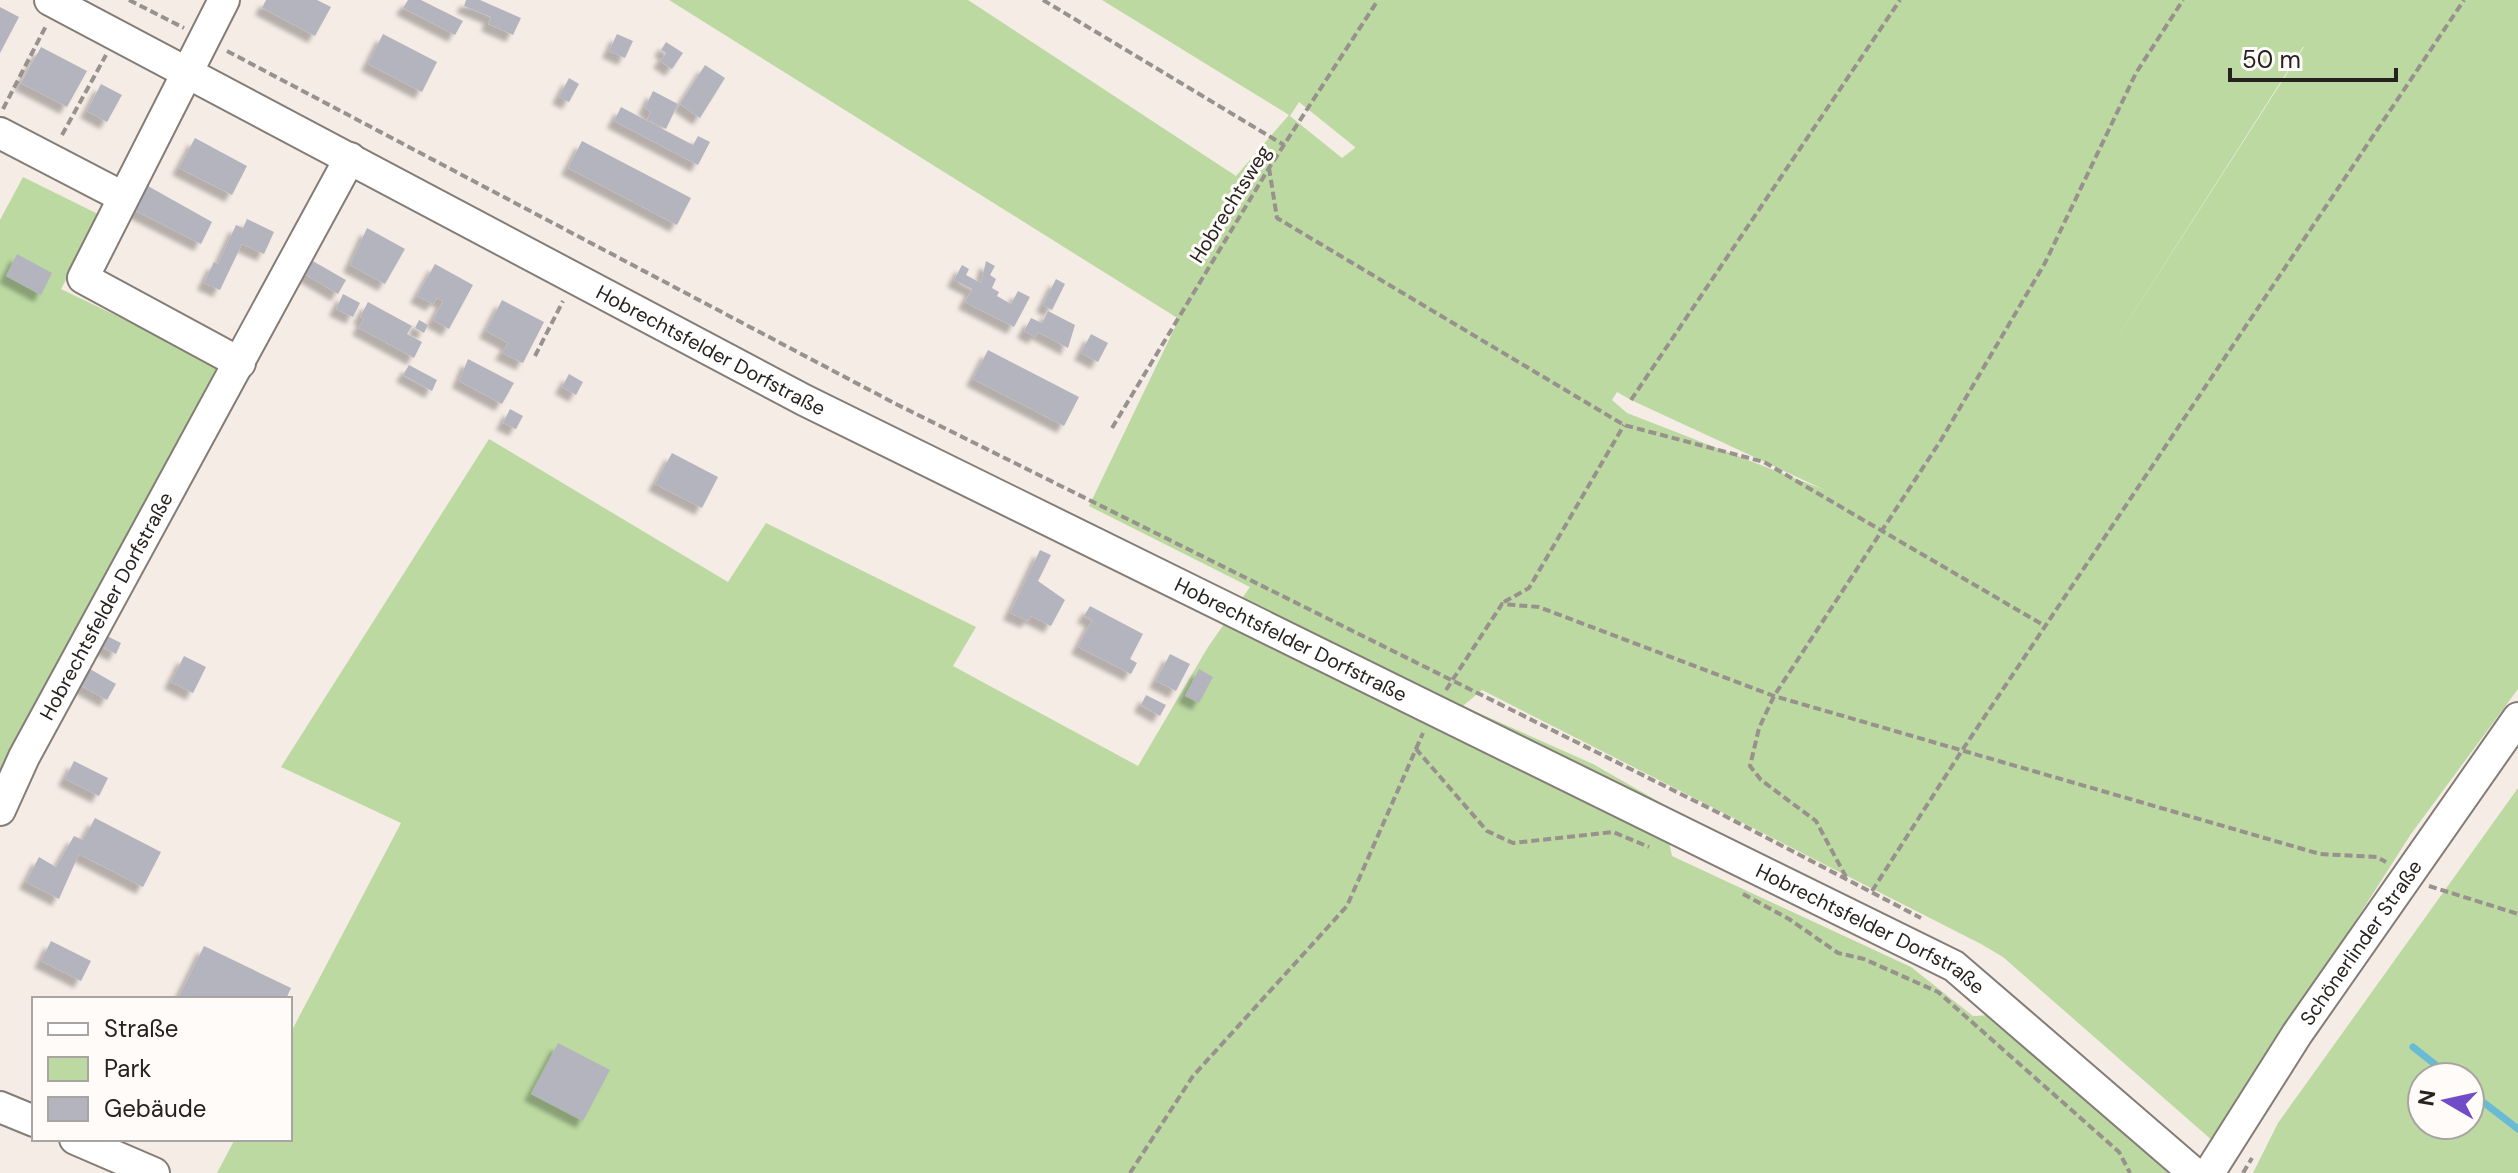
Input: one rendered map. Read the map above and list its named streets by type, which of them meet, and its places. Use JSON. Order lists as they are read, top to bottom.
{
  "streets": {
    "street": ["Hobrechtsfelder Dorfstraße", "Schönerlinder Straße"],
    "path": ["Hobrechtsweg"]
  },
  "legend": ["Straße", "Park", "Gebäude"],
  "scale_bar": "50 m",
  "north": "left"
}
